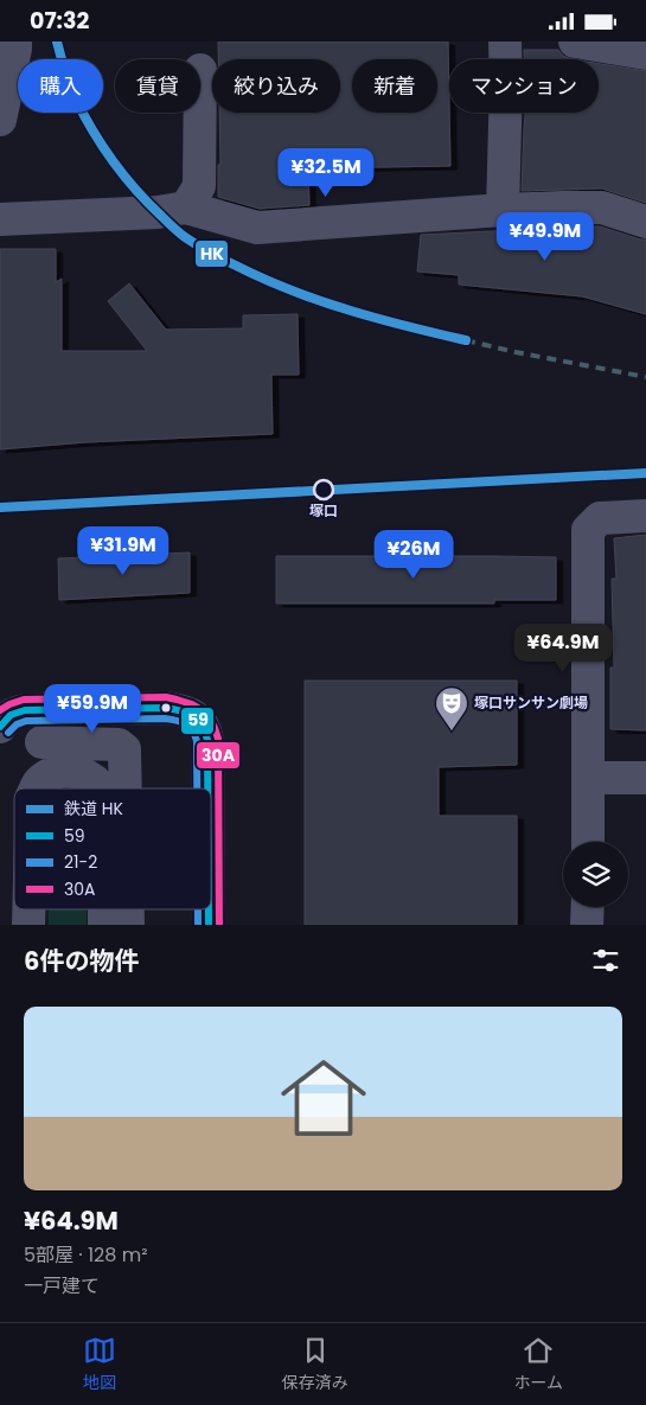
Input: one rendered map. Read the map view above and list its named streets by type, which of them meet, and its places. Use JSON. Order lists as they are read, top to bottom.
{
  "places": {
    "other": ["塚口"],
    "theatre": ["塚口サンサン劇場"]
  },
  "lines": [
    "rail line HK",
    "transit line 30A",
    "transit line 59",
    "transit line 21-2"
  ],
  "legend": [
    "鉄道 HK",
    "59",
    "21-2",
    "30A"
  ],
  "page": {
    "status": "07:32",
    "chip": [
      "購入",
      "賃貸",
      "絞り込み",
      "新着",
      "マンション"
    ],
    "price": [
      "¥32.5M",
      "¥49.9M",
      "¥31.9M",
      "¥26M",
      "¥64.9M",
      "¥59.9M"
    ],
    "heading": "6件の物件",
    "list": [
      {
        "name": "¥64.9M",
        "note": "5部屋 · 128 m² · 一戸建て"
      }
    ],
    "tabs": ["地図", "保存済み", "ホーム"]
  }
}
